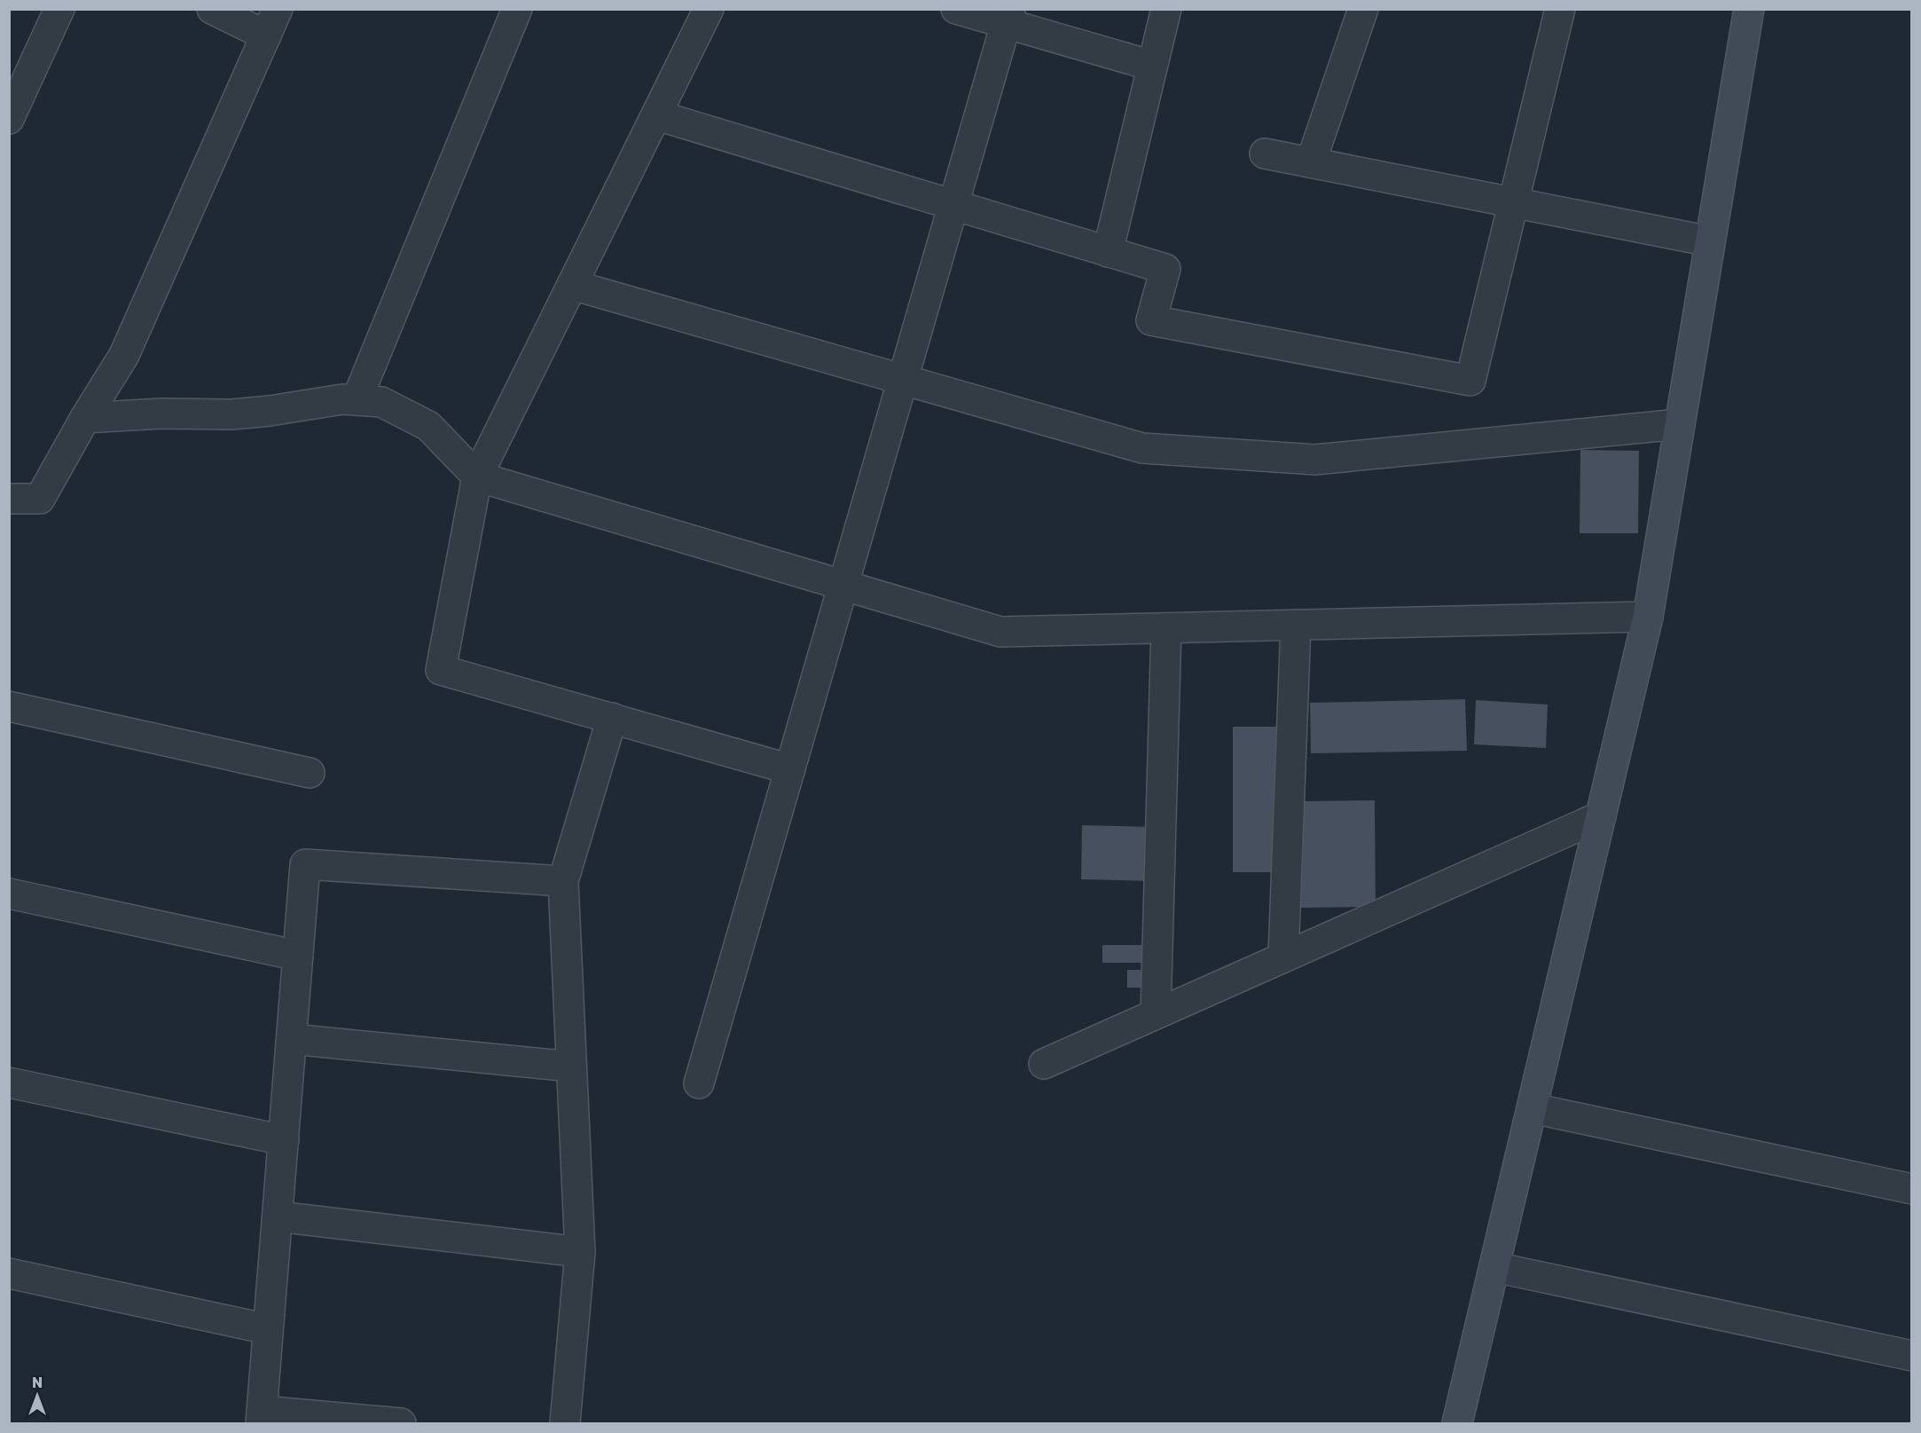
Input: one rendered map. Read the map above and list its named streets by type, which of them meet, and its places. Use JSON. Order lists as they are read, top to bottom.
{
  "north": "top"
}
